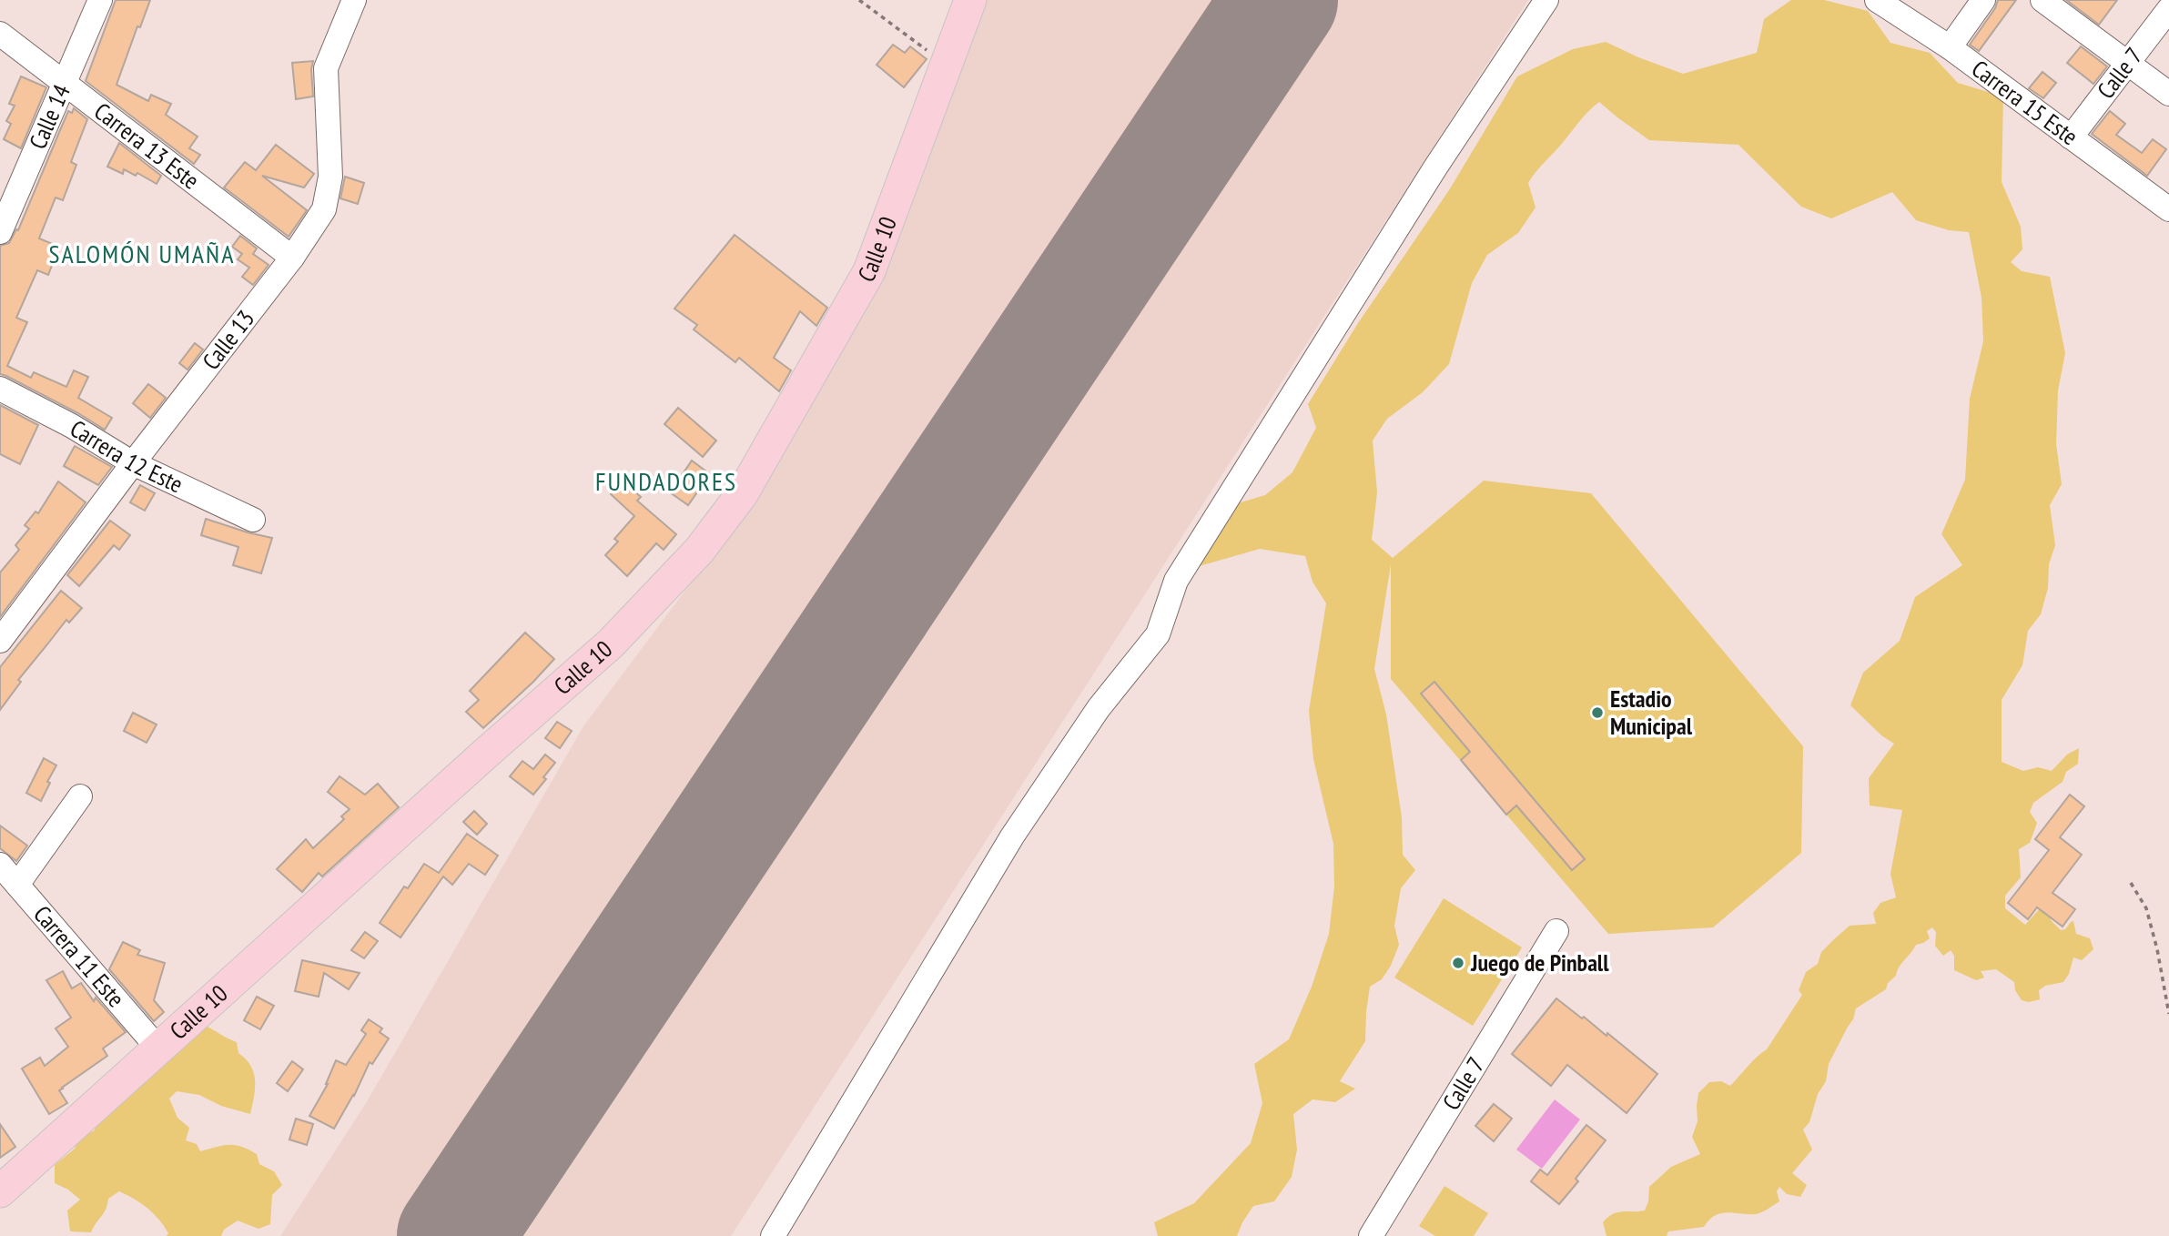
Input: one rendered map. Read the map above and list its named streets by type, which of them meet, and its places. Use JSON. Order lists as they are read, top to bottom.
{
  "streets": {
    "main road": ["Calle 10"],
    "street": [
      "Calle 7",
      "Carrera 15 Este",
      "Calle 14",
      "Carrera 13 Este",
      "Calle 13",
      "Carrera 12 Este",
      "Carrera 11 Este"
    ]
  },
  "crossings": [
    ["Calle 7", "Carrera 15 Este"],
    ["Calle 14", "Carrera 13 Este"],
    ["Carrera 13 Este", "Calle 13"],
    ["Calle 10", "Carrera 11 Este"],
    ["Calle 13", "Carrera 12 Este"]
  ],
  "districts": ["SALOMÓN UMAÑA", "FUNDADORES"],
  "places": ["Estadio Municipal", "Juego de Pinball"]
}
